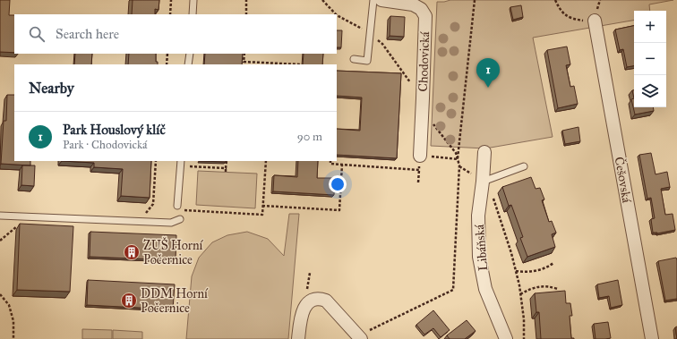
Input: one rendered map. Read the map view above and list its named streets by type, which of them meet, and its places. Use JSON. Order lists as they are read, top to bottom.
{
  "streets": {
    "street": ["Chodovická", "Češovská", "Libáňská"]
  },
  "places": {
    "building": ["ZUŠ Horní Počernice", "DDM Horní Počernice"]
  },
  "page": {
    "map_buttons": ["+", "−"],
    "search": "Search here",
    "pins": "1",
    "heading": "Nearby",
    "list": [
      {
        "mark": "1",
        "name": "Park Houslový klíč",
        "note": "Park · Chodovická",
        "value": "90 m"
      }
    ]
  }
}
